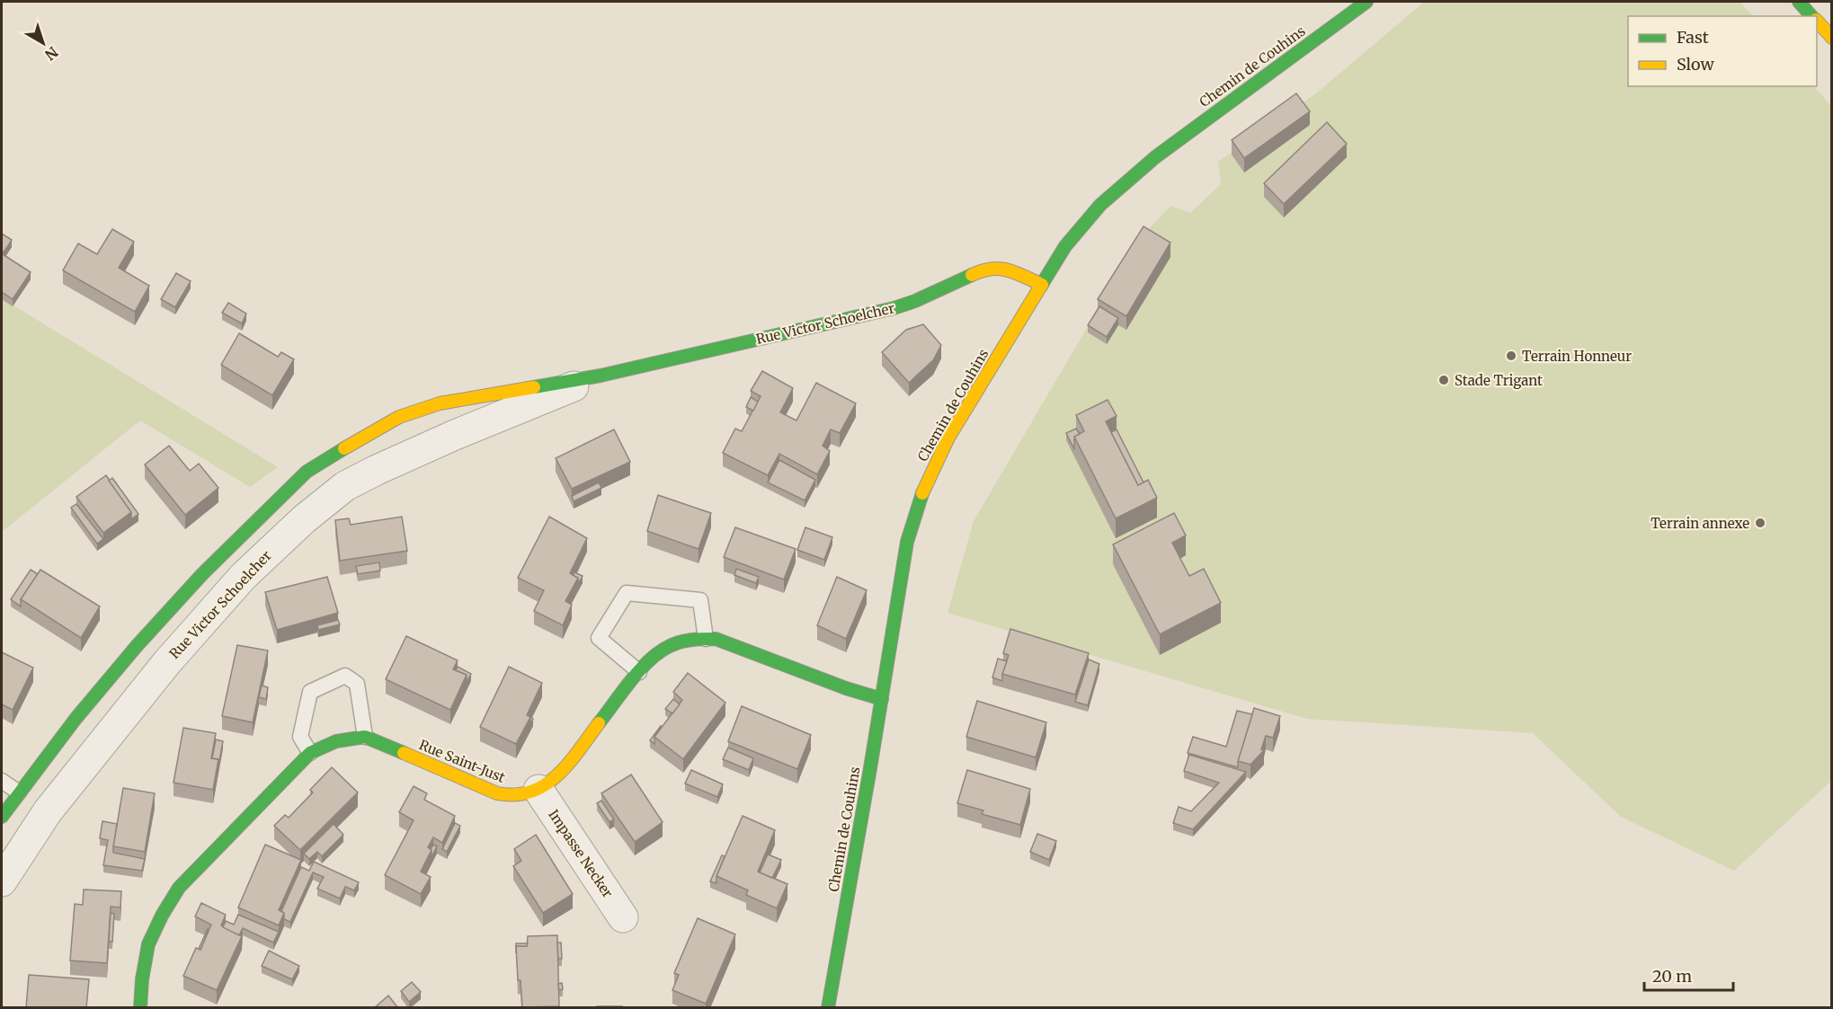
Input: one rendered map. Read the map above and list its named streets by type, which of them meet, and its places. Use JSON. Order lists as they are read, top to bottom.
{
  "streets": {
    "street": [
      "Chemin de Couhins",
      "Rue Victor Schoelcher",
      "Rue Saint-Just",
      "Impasse Necker"
    ]
  },
  "crossings": [
    ["Chemin de Couhins", "Rue Victor Schoelcher"],
    ["Chemin de Couhins", "Rue Saint-Just"],
    ["Rue Saint-Just", "Impasse Necker"]
  ],
  "places": ["Terrain Honneur", "Stade Trigant", "Terrain annexe"],
  "legend": ["Fast", "Slow"],
  "scale_bar": "20 m",
  "north": "bottom right"
}
